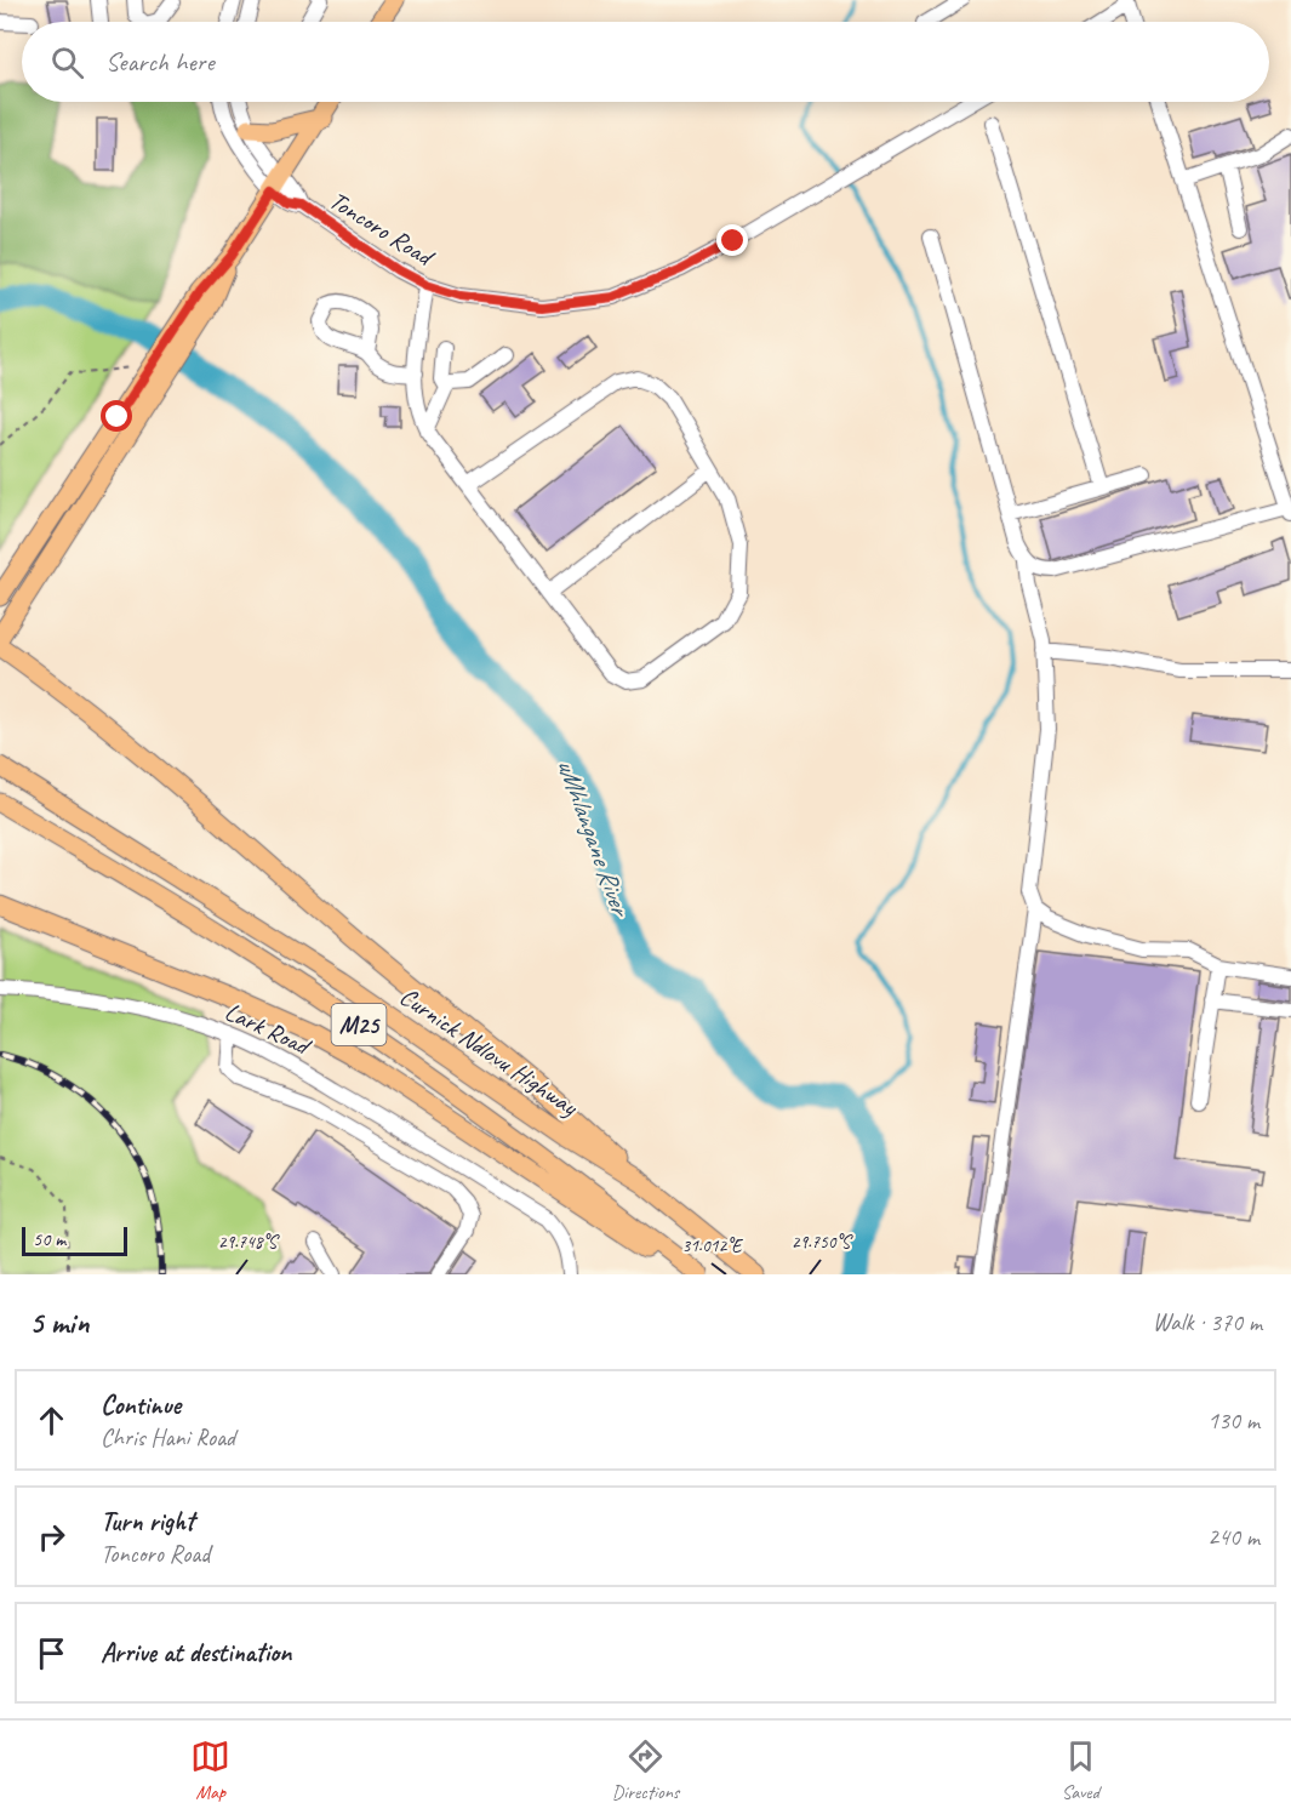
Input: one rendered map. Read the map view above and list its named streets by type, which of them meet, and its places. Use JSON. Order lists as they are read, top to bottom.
{
  "streets": {
    "main road": ["M25", "Curnick Ndlovu Highway"],
    "street": ["Toncoro Road", "Lark Road"]
  },
  "water": ["uMhlangane River"],
  "scale_bar": "50 m",
  "page": {
    "search": "Search here",
    "scale": "50 m",
    "heading": ["5 min", "Walk · 370 m"],
    "list": [
      ["Continue", "Chris Hani Road", "130 m"],
      ["Turn right", "Toncoro Road", "240 m"],
      "Arrive at destination"
    ],
    "nav": ["Map", "Directions", "Saved"]
  },
  "coordinates": ["29.748°S", "29.750°S", "31.012°E"]
}
